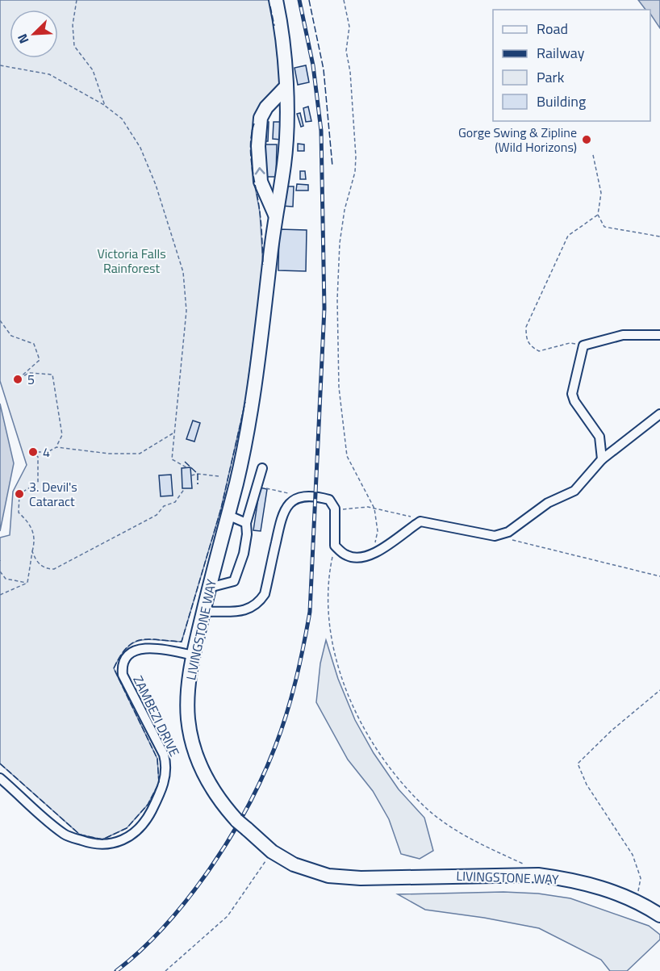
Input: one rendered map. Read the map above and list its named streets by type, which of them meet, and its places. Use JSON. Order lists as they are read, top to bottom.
{
  "streets": {
    "highway": ["LIVINGSTONE WAY"],
    "street": ["ZAMBEZI DRIVE"]
  },
  "crossings": [
    ["LIVINGSTONE WAY", "ZAMBEZI DRIVE"]
  ],
  "parks": ["Victoria Falls Rainforest"],
  "places": [
    "Gorge Swing & Zipline (Wild Horizons)",
    "5",
    "4",
    "3. Devil's Cataract"
  ],
  "legend": [
    "Road",
    "Railway",
    "Park",
    "Building"
  ],
  "north": "bottom left"
}
